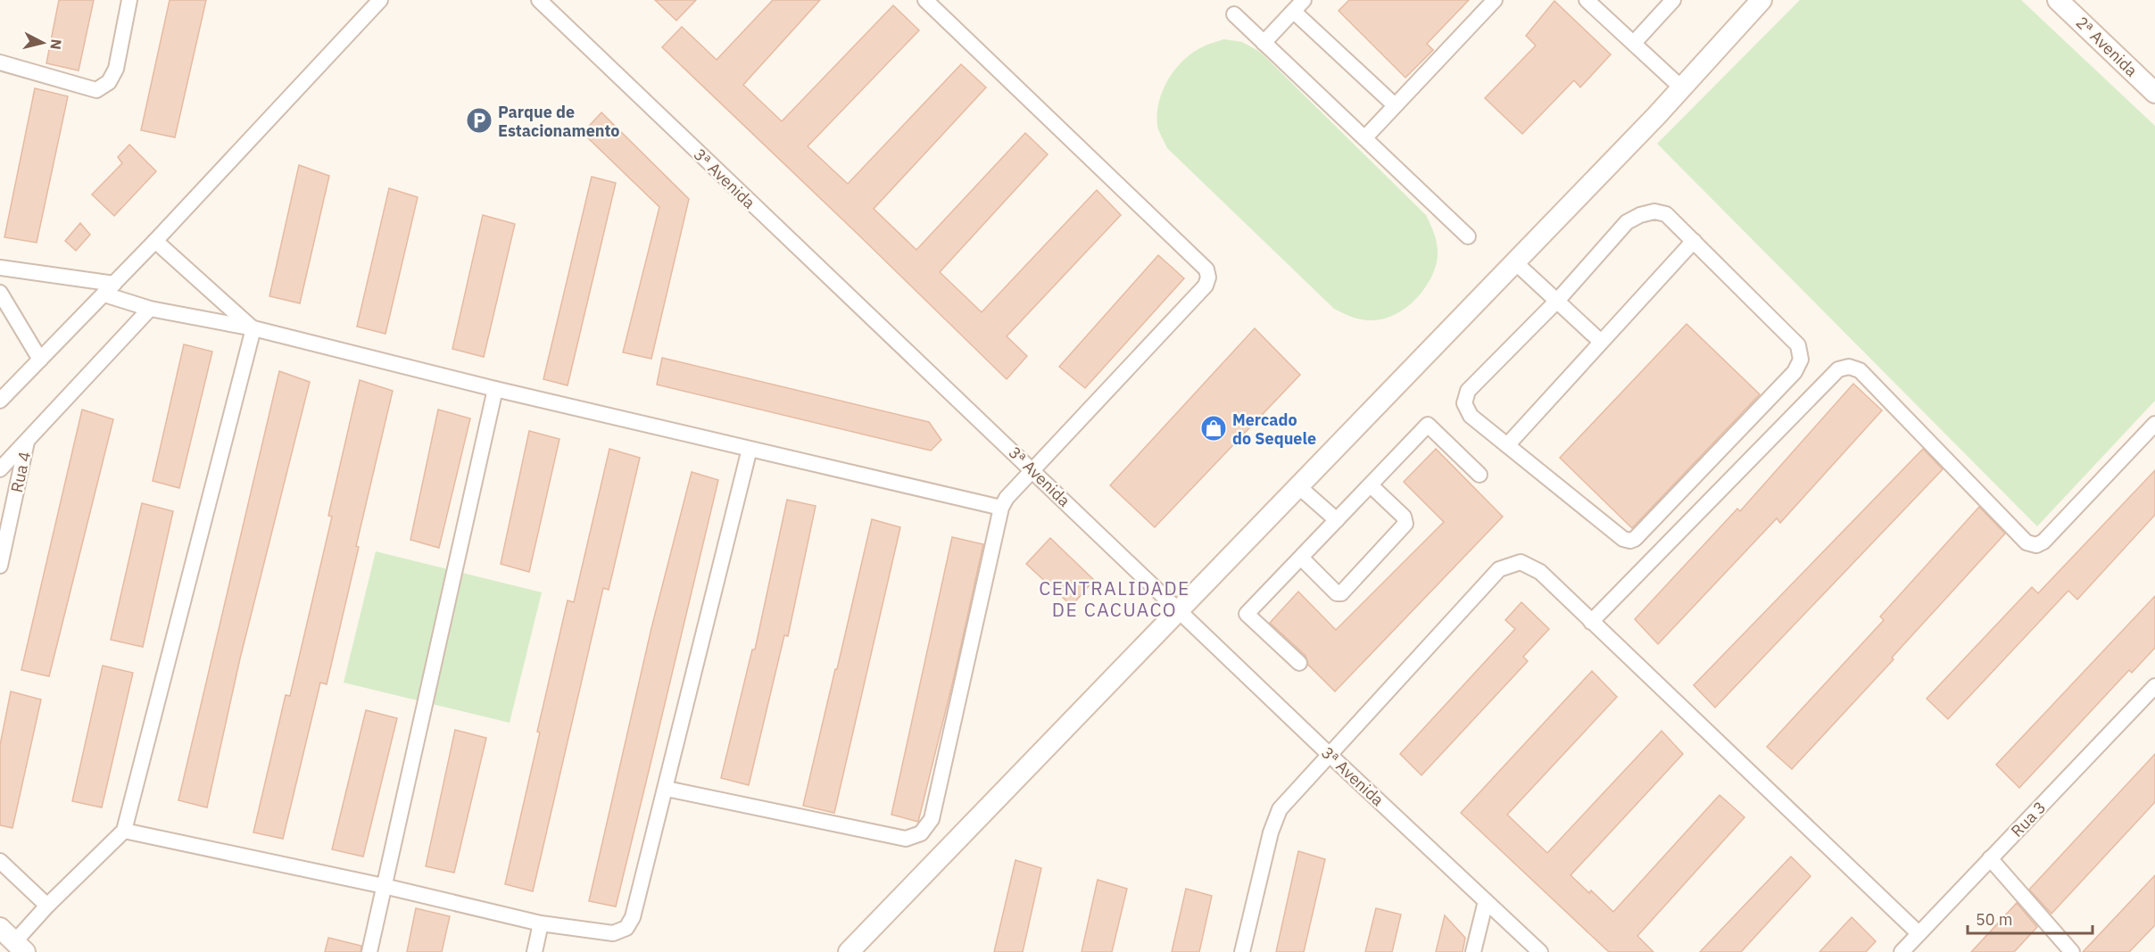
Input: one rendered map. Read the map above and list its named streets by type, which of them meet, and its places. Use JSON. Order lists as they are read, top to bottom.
{
  "streets": {
    "street": [
      "2ª Avenida",
      "3ª Avenida",
      "Rua 4",
      "Rua 3"
    ]
  },
  "districts": ["CENTRALIDADE DE CACUACO"],
  "places": {
    "parking": ["Parque de Estacionamento"],
    "shop": ["Mercado do Sequele"]
  },
  "scale_bar": "50 m",
  "north": "right"
}
